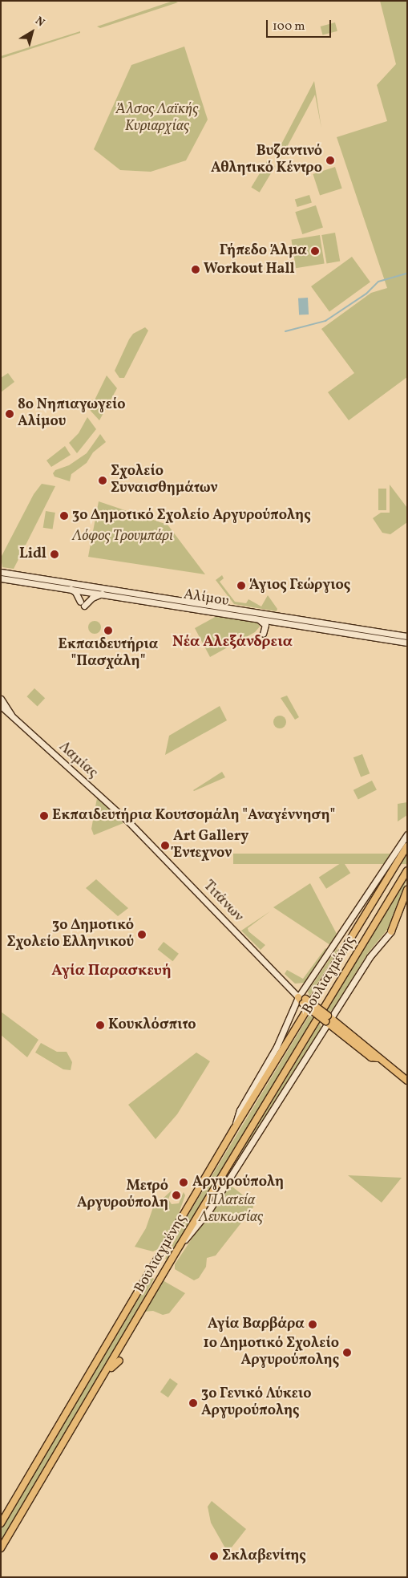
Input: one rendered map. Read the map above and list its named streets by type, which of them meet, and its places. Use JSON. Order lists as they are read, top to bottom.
{
  "streets": {
    "main road": [
      "Αλίμου",
      "Λαμίας",
      "Τιτάνων",
      "Βουλιαγμένης"
    ]
  },
  "crossings": [
    ["Λαμίας", "Τιτάνων"],
    ["Τιτάνων", "Βουλιαγμένης"]
  ],
  "districts": ["Νέα Αλεξάνδρεια", "Αγία Παρασκευή"],
  "parks": ["Άλσος Λαϊκής Κυριαρχίας", "Λόφος Τρουμπάρι", "Πλατεία Λευκωσίας"],
  "places": [
    "Βυζαντινό Αθλητικό Κέντρο",
    "Γήπεδο Άλμα",
    "Workout Hall",
    "8ο Νηπιαγωγείο Αλίμου",
    "Σχολείο Συναισθημάτων",
    "3ο Δημοτικό Σχολείο Αργυρούπολης",
    "Lidl",
    "Άγιος Γεώργιος",
    "Εκπαιδευτήρια \"Πασχάλη\"",
    "Εκπαιδευτήρια Κουτσομάλη \"Αναγέννηση\"",
    "Art Gallery Έντεχνον",
    "3ο Δημοτικό Σχολείο Ελληνικού",
    "Κουκλόσπιτο",
    "Αργυρούπολη",
    "Μετρό Αργυρούπολη",
    "Αγία Βαρβάρα",
    "1ο Δημοτικό Σχολείο Αργυρούπολης",
    "3ο Γενικό Λύκειο Αργυρούπολης",
    "Σκλαβενίτης"
  ],
  "scale_bar": "100 m",
  "north": "top right"
}
